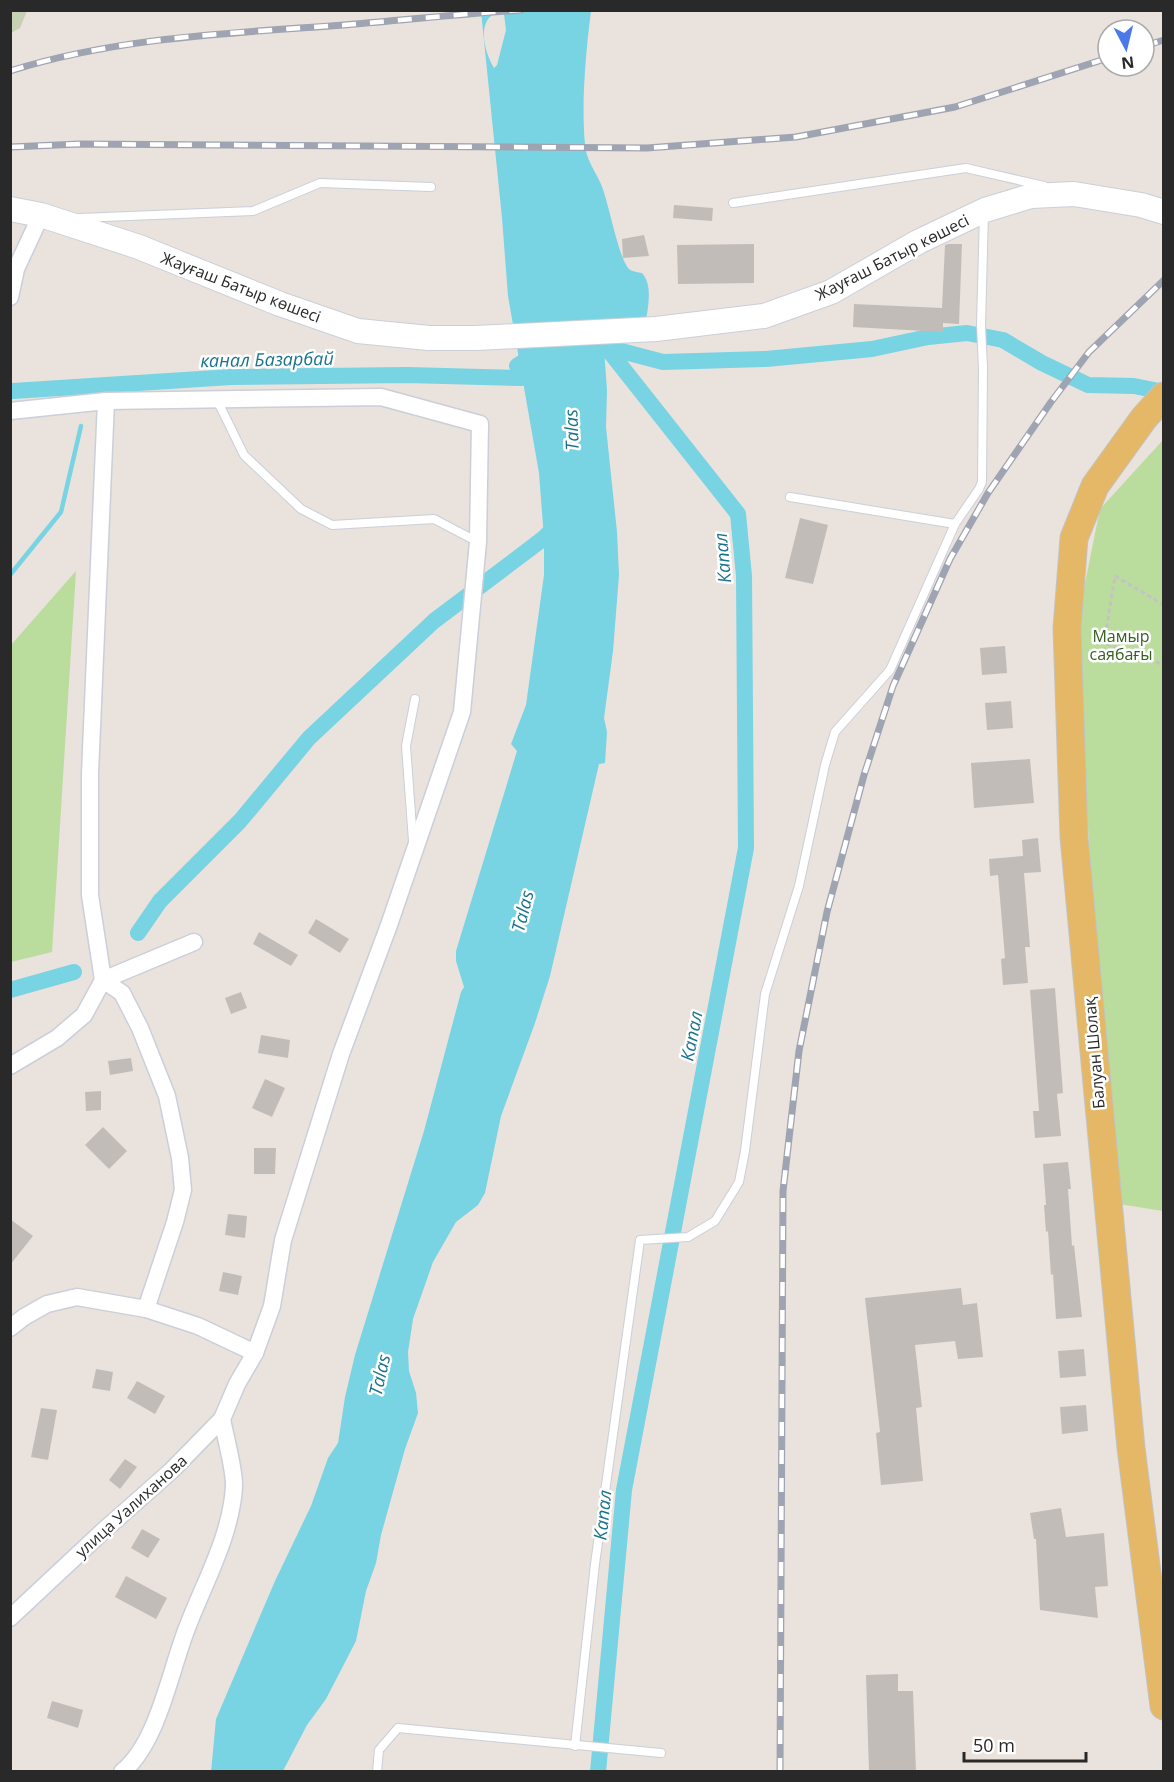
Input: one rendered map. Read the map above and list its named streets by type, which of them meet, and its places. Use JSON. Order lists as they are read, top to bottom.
{
  "streets": {
    "main road": ["Жауғаш Батыр көшесі", "Балуан Шолақ"],
    "street": ["улица Уалиханова"]
  },
  "water": ["канал Базарбай", "Talas", "Капал"],
  "parks": ["Мамыр саябағы"],
  "scale_bar": "50 m",
  "north": "bottom"
}
